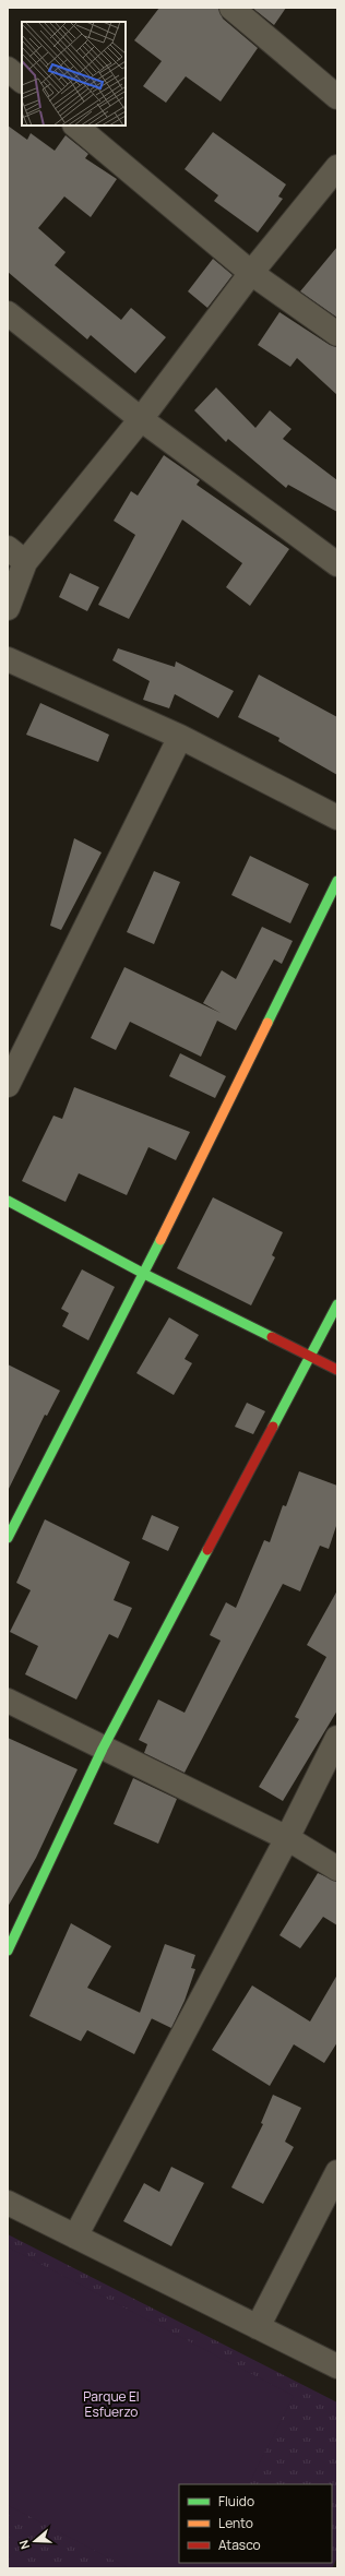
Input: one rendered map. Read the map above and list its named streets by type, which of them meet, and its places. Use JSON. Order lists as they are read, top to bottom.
{
  "parks": ["Parque El Esfuerzo"],
  "legend": ["Fluido", "Lento", "Atasco"],
  "north": "left"
}
